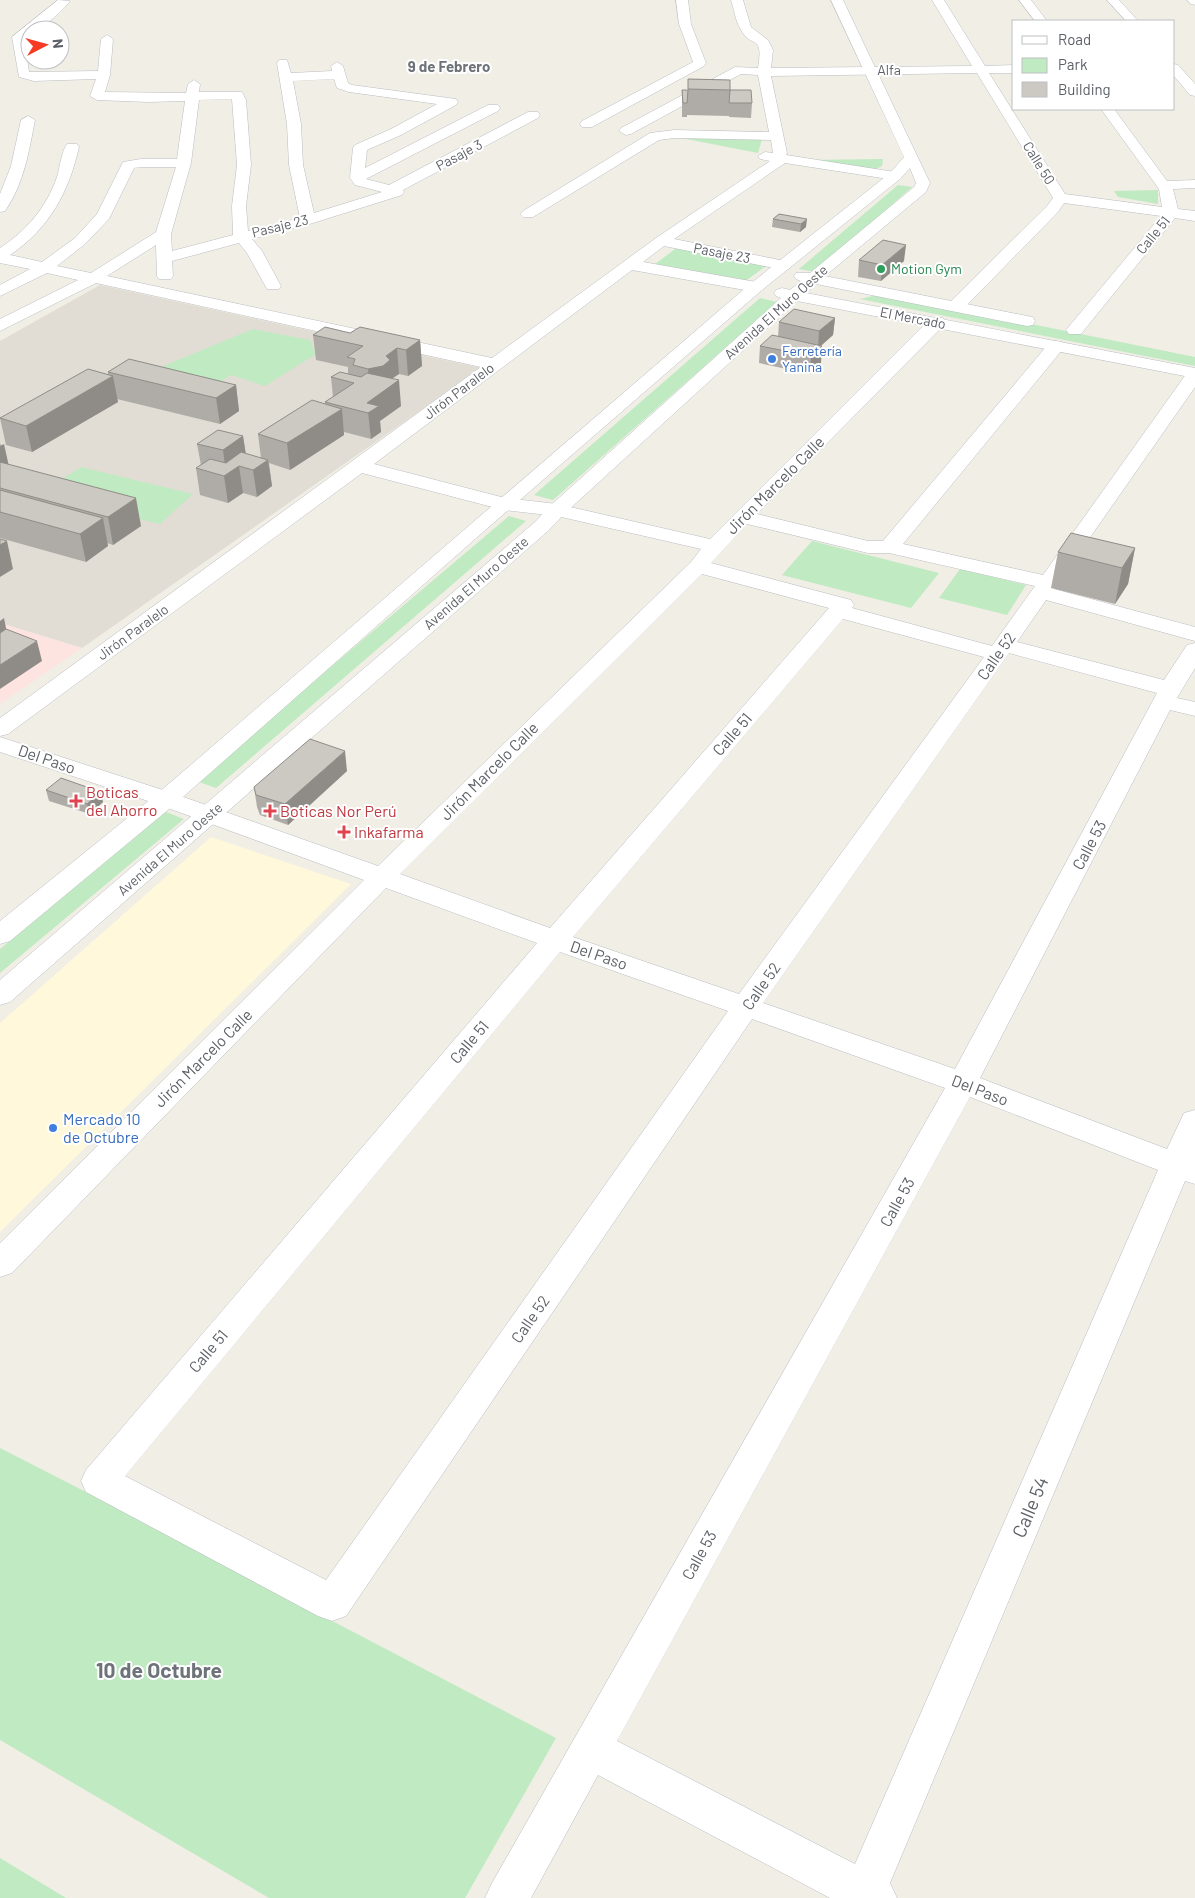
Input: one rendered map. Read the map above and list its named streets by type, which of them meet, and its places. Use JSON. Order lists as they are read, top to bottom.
{
  "streets": {
    "street": [
      "Alfa",
      "Pasaje 3",
      "Calle 50",
      "Pasaje 23",
      "Calle 51",
      "Avenida El Muro Oeste",
      "El Mercado",
      "Jirón Paralelo",
      "Jirón Marcelo Calle",
      "Calle 52",
      "Del Paso",
      "Calle 53",
      "Calle 54"
    ]
  },
  "crossings": [
    ["Alfa", "Calle 50"],
    ["Alfa", "Avenida El Muro Oeste"],
    ["Pasaje 3", "Pasaje 23"],
    ["Calle 50", "El Mercado"],
    ["Pasaje 23", "Avenida El Muro Oeste"],
    ["Pasaje 23", "El Mercado"],
    ["Pasaje 23", "Jirón Paralelo"],
    ["Calle 51", "Calle 52"],
    ["Calle 51", "Del Paso"],
    ["Avenida El Muro Oeste", "El Mercado"],
    ["Avenida El Muro Oeste", "Del Paso"],
    ["El Mercado", "Jirón Paralelo"],
    ["El Mercado", "Jirón Marcelo Calle"],
    ["El Mercado", "Calle 52"],
    ["Jirón Marcelo Calle", "Del Paso"],
    ["Calle 52", "Del Paso"],
    ["Del Paso", "Calle 53"],
    ["Del Paso", "Calle 54"]
  ],
  "districts": ["9 de Febrero", "10 de Octubre"],
  "places": {
    "other": ["Motion Gym", "Ferretería Yanina", "Mercado 10 de Octubre"],
    "health": ["Boticas del Ahorro", "Boticas Nor Perú", "Inkafarma"]
  },
  "legend": ["Road", "Park", "Building"],
  "north": "right"
}
